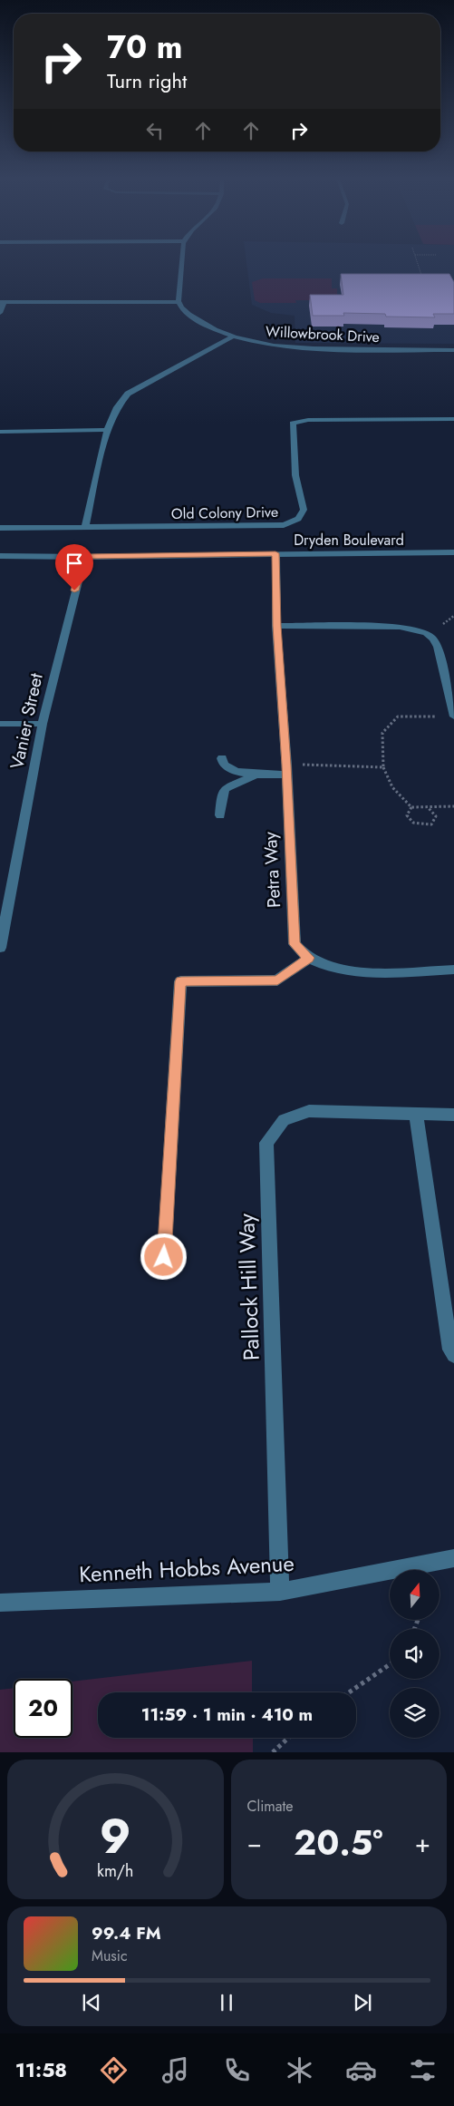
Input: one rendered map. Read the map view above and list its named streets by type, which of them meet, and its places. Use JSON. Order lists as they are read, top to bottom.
{
  "streets": {
    "street": [
      "Willowbrook Drive",
      "Old Colony Drive",
      "Dryden Boulevard",
      "Vanier Street",
      "Petra Way",
      "Pallock Hill Way",
      "Kenneth Hobbs Avenue"
    ]
  },
  "crossings": [
    ["Dryden Boulevard", "Vanier Street"],
    ["Dryden Boulevard", "Petra Way"],
    ["Pallock Hill Way", "Kenneth Hobbs Avenue"]
  ],
  "north": "top",
  "page": {
    "turn": ["70 m", "Turn right"],
    "limit": "20",
    "trip": "11:59 · 1 min · 410 m",
    "tile": "Climate",
    "heat": ["−", "20.5°", "+"],
    "song": ["99.4 FM", "Music"],
    "tabs": "11:58",
    "gauge": ["9", "km/h"]
  }
}
